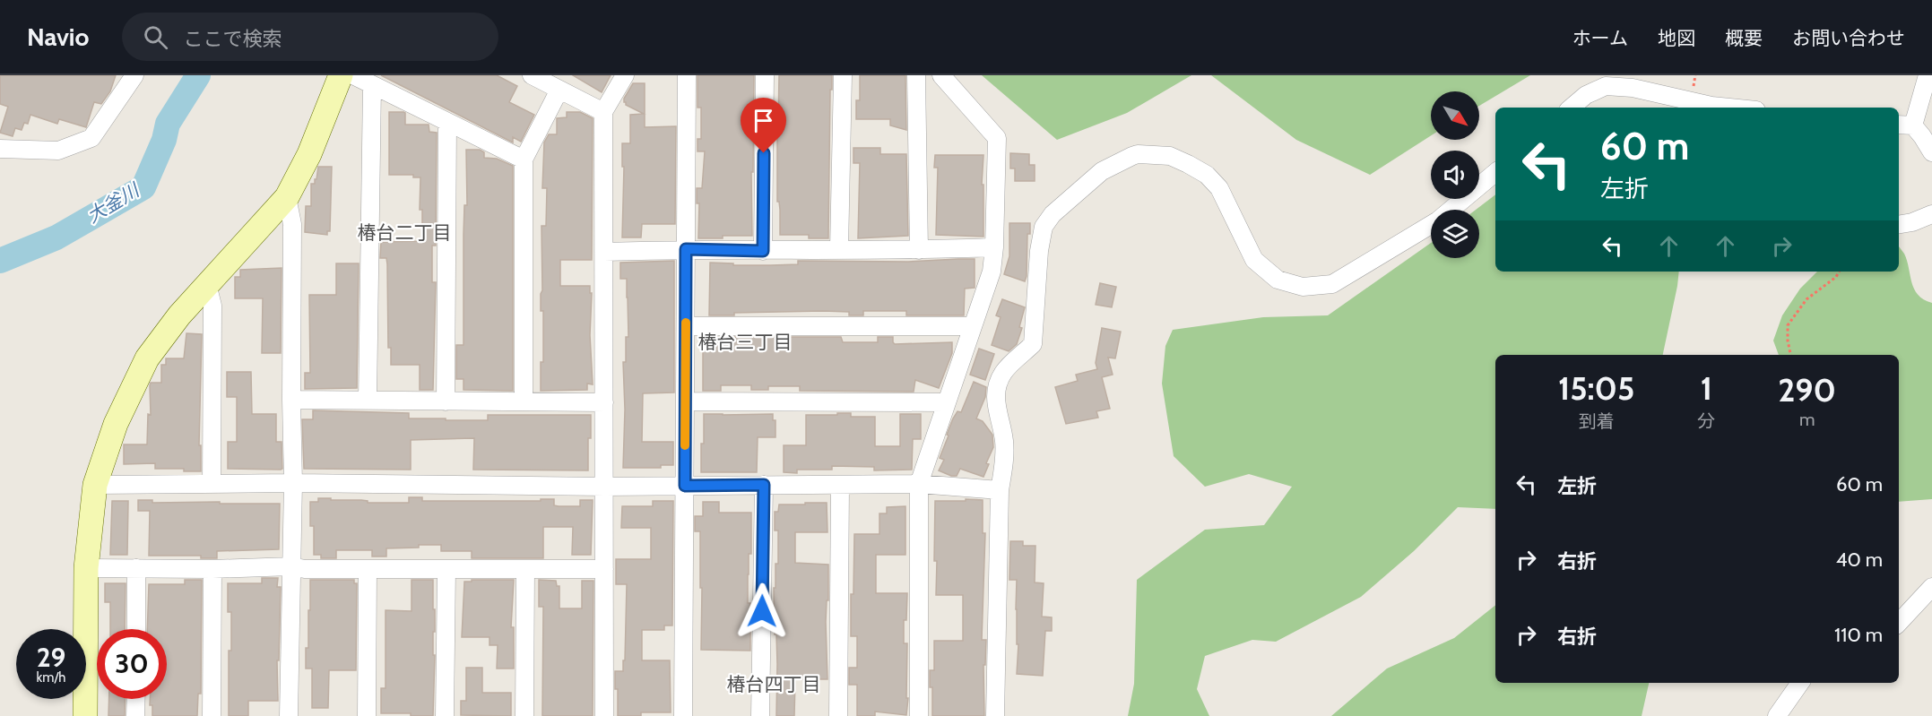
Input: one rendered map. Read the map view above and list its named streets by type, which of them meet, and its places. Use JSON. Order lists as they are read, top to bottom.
{
  "districts": ["椿台二丁目", "椿台三丁目", "椿台四丁目"],
  "water": ["大釜川"],
  "north": "bottom right",
  "page": {
    "header": "Navio",
    "search": "ここで検索",
    "nav": [
      "ホーム",
      "地図",
      "概要",
      "お問い合わせ"
    ],
    "turn": ["60 m", "左折"],
    "eta": [
      "15:05",
      "到着",
      "1",
      "分",
      "290",
      "m"
    ],
    "list": [
      {
        "name": "左折",
        "value": "60 m"
      },
      {
        "name": "右折",
        "value": "40 m"
      },
      {
        "name": "右折",
        "value": "110 m"
      }
    ],
    "speed": "29 km/h",
    "limit": "30"
  }
}
